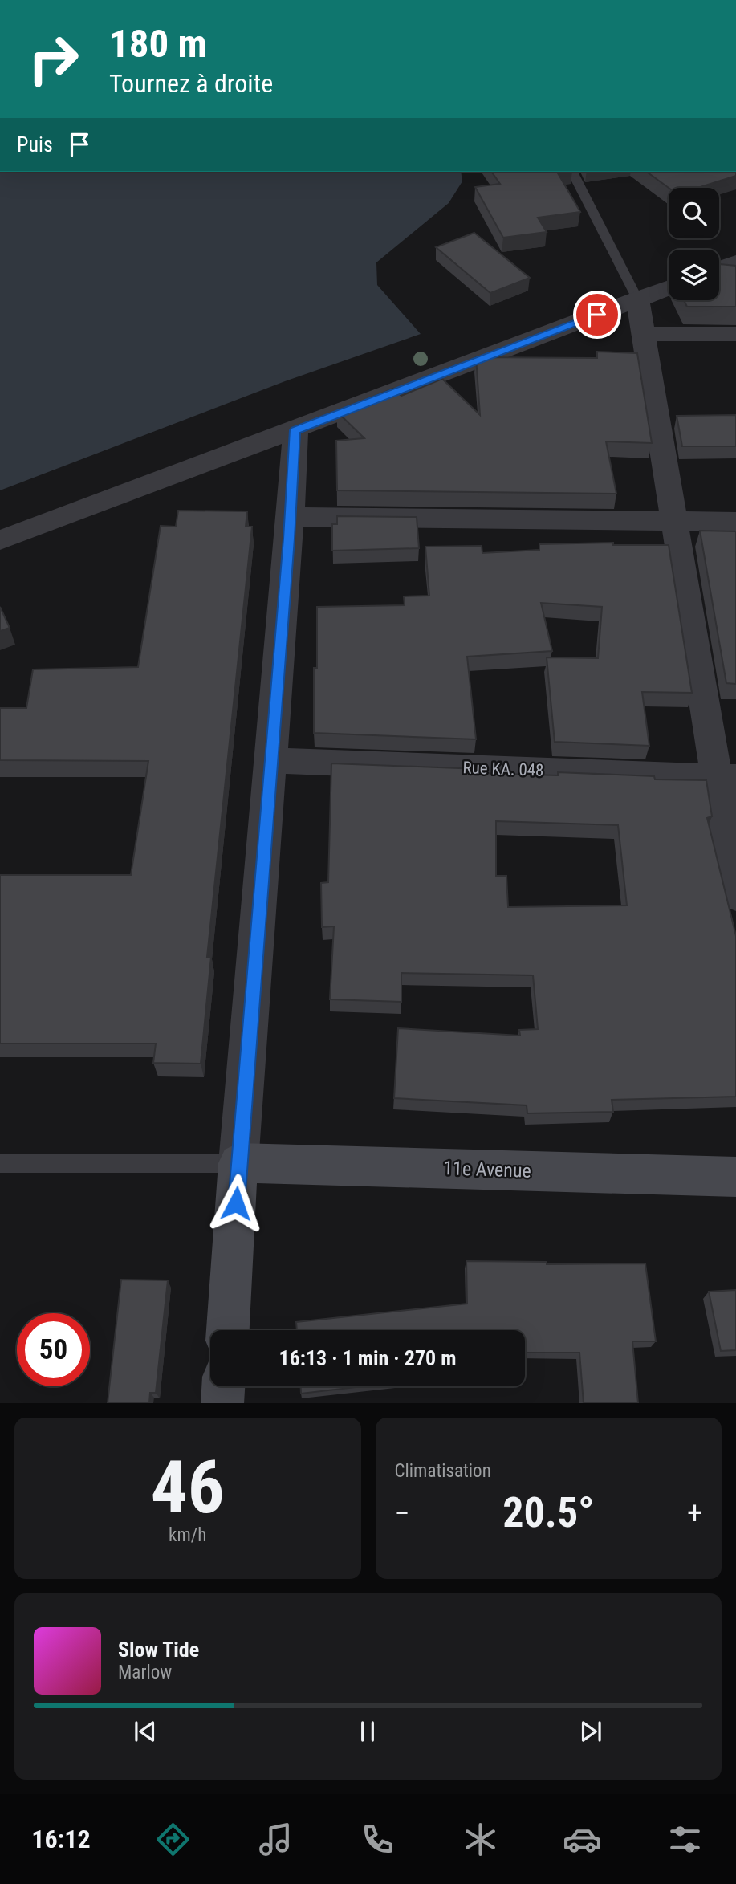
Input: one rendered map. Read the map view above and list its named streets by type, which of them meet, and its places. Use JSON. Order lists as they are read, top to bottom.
{
  "streets": {
    "main road": ["11e Avenue"],
    "street": ["Rue KA. 048"]
  },
  "page": {
    "turn": ["180 m", "Tournez à droite"],
    "then": "Puis",
    "limit": "50",
    "trip": "16:13 · 1 min · 270 m",
    "tile": [
      ["46", "km/h"],
      "Climatisation"
    ],
    "heat": ["−", "20.5°", "+"],
    "song": ["Slow Tide", "Marlow"],
    "tabs": "16:12"
  }
}
